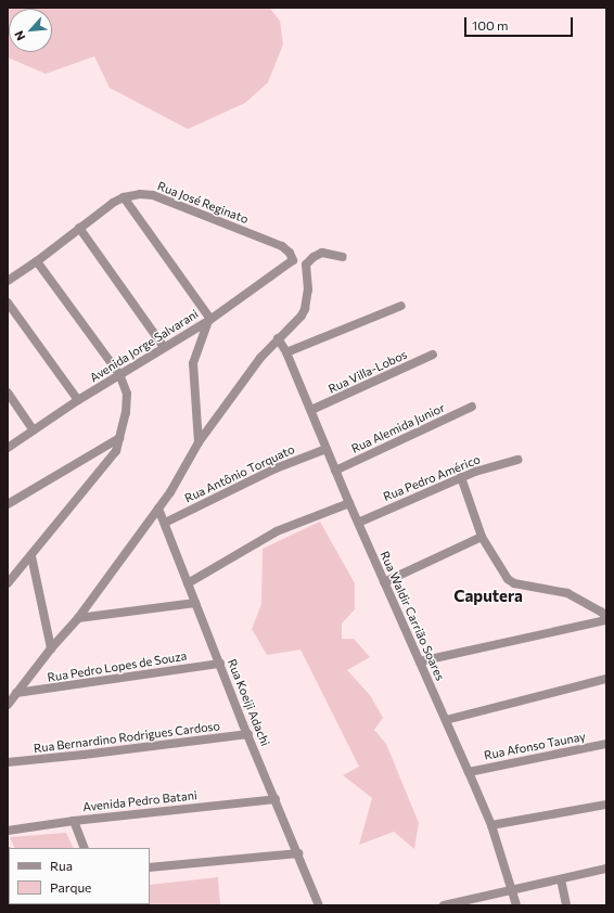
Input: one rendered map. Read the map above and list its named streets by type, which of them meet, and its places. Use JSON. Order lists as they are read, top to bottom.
{
  "streets": {
    "street": [
      "Rua José Reginato",
      "Avenida Jorge Salvarani",
      "Rua Villa-Lobos",
      "Rua Alemida Junior",
      "Rua Antônio Torquato",
      "Rua Pedro Américo",
      "Rua Waldir Carrião Soares",
      "Rua Pedro Lopes de Souza",
      "Rua Koeiji Adachi",
      "Rua Bernardino Rodrigues Cardoso",
      "Rua Afonso Taunay",
      "Avenida Pedro Batani"
    ]
  },
  "crossings": [
    ["Rua José Reginato", "Avenida Jorge Salvarani"],
    ["Rua Villa-Lobos", "Rua Waldir Carrião Soares"],
    ["Rua Alemida Junior", "Rua Waldir Carrião Soares"],
    ["Rua Antônio Torquato", "Rua Waldir Carrião Soares"],
    ["Rua Antônio Torquato", "Rua Koeiji Adachi"],
    ["Rua Pedro Américo", "Rua Waldir Carrião Soares"],
    ["Rua Waldir Carrião Soares", "Rua Afonso Taunay"],
    ["Rua Pedro Lopes de Souza", "Rua Koeiji Adachi"],
    ["Rua Koeiji Adachi", "Rua Bernardino Rodrigues Cardoso"],
    ["Rua Koeiji Adachi", "Avenida Pedro Batani"]
  ],
  "districts": ["Caputera"],
  "legend": ["Rua", "Parque"],
  "scale_bar": "100 m",
  "north": "bottom left"
}
